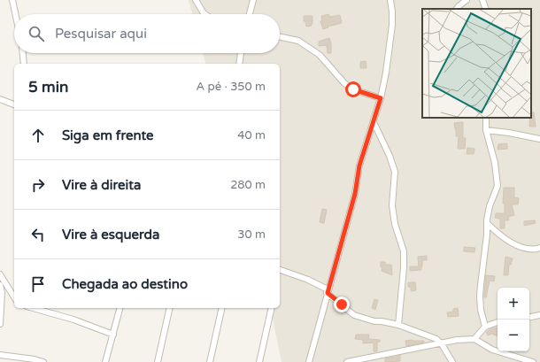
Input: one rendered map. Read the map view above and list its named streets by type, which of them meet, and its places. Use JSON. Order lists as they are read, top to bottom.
{
  "page": {
    "search": "Pesquisar aqui",
    "heading": ["5 min", "A pé · 350 m"],
    "list": [
      ["Siga em frente", "40 m"],
      ["Vire à direita", "280 m"],
      ["Vire à esquerda", "30 m"],
      "Chegada ao destino"
    ],
    "map_buttons": ["+", "−"]
  }
}
